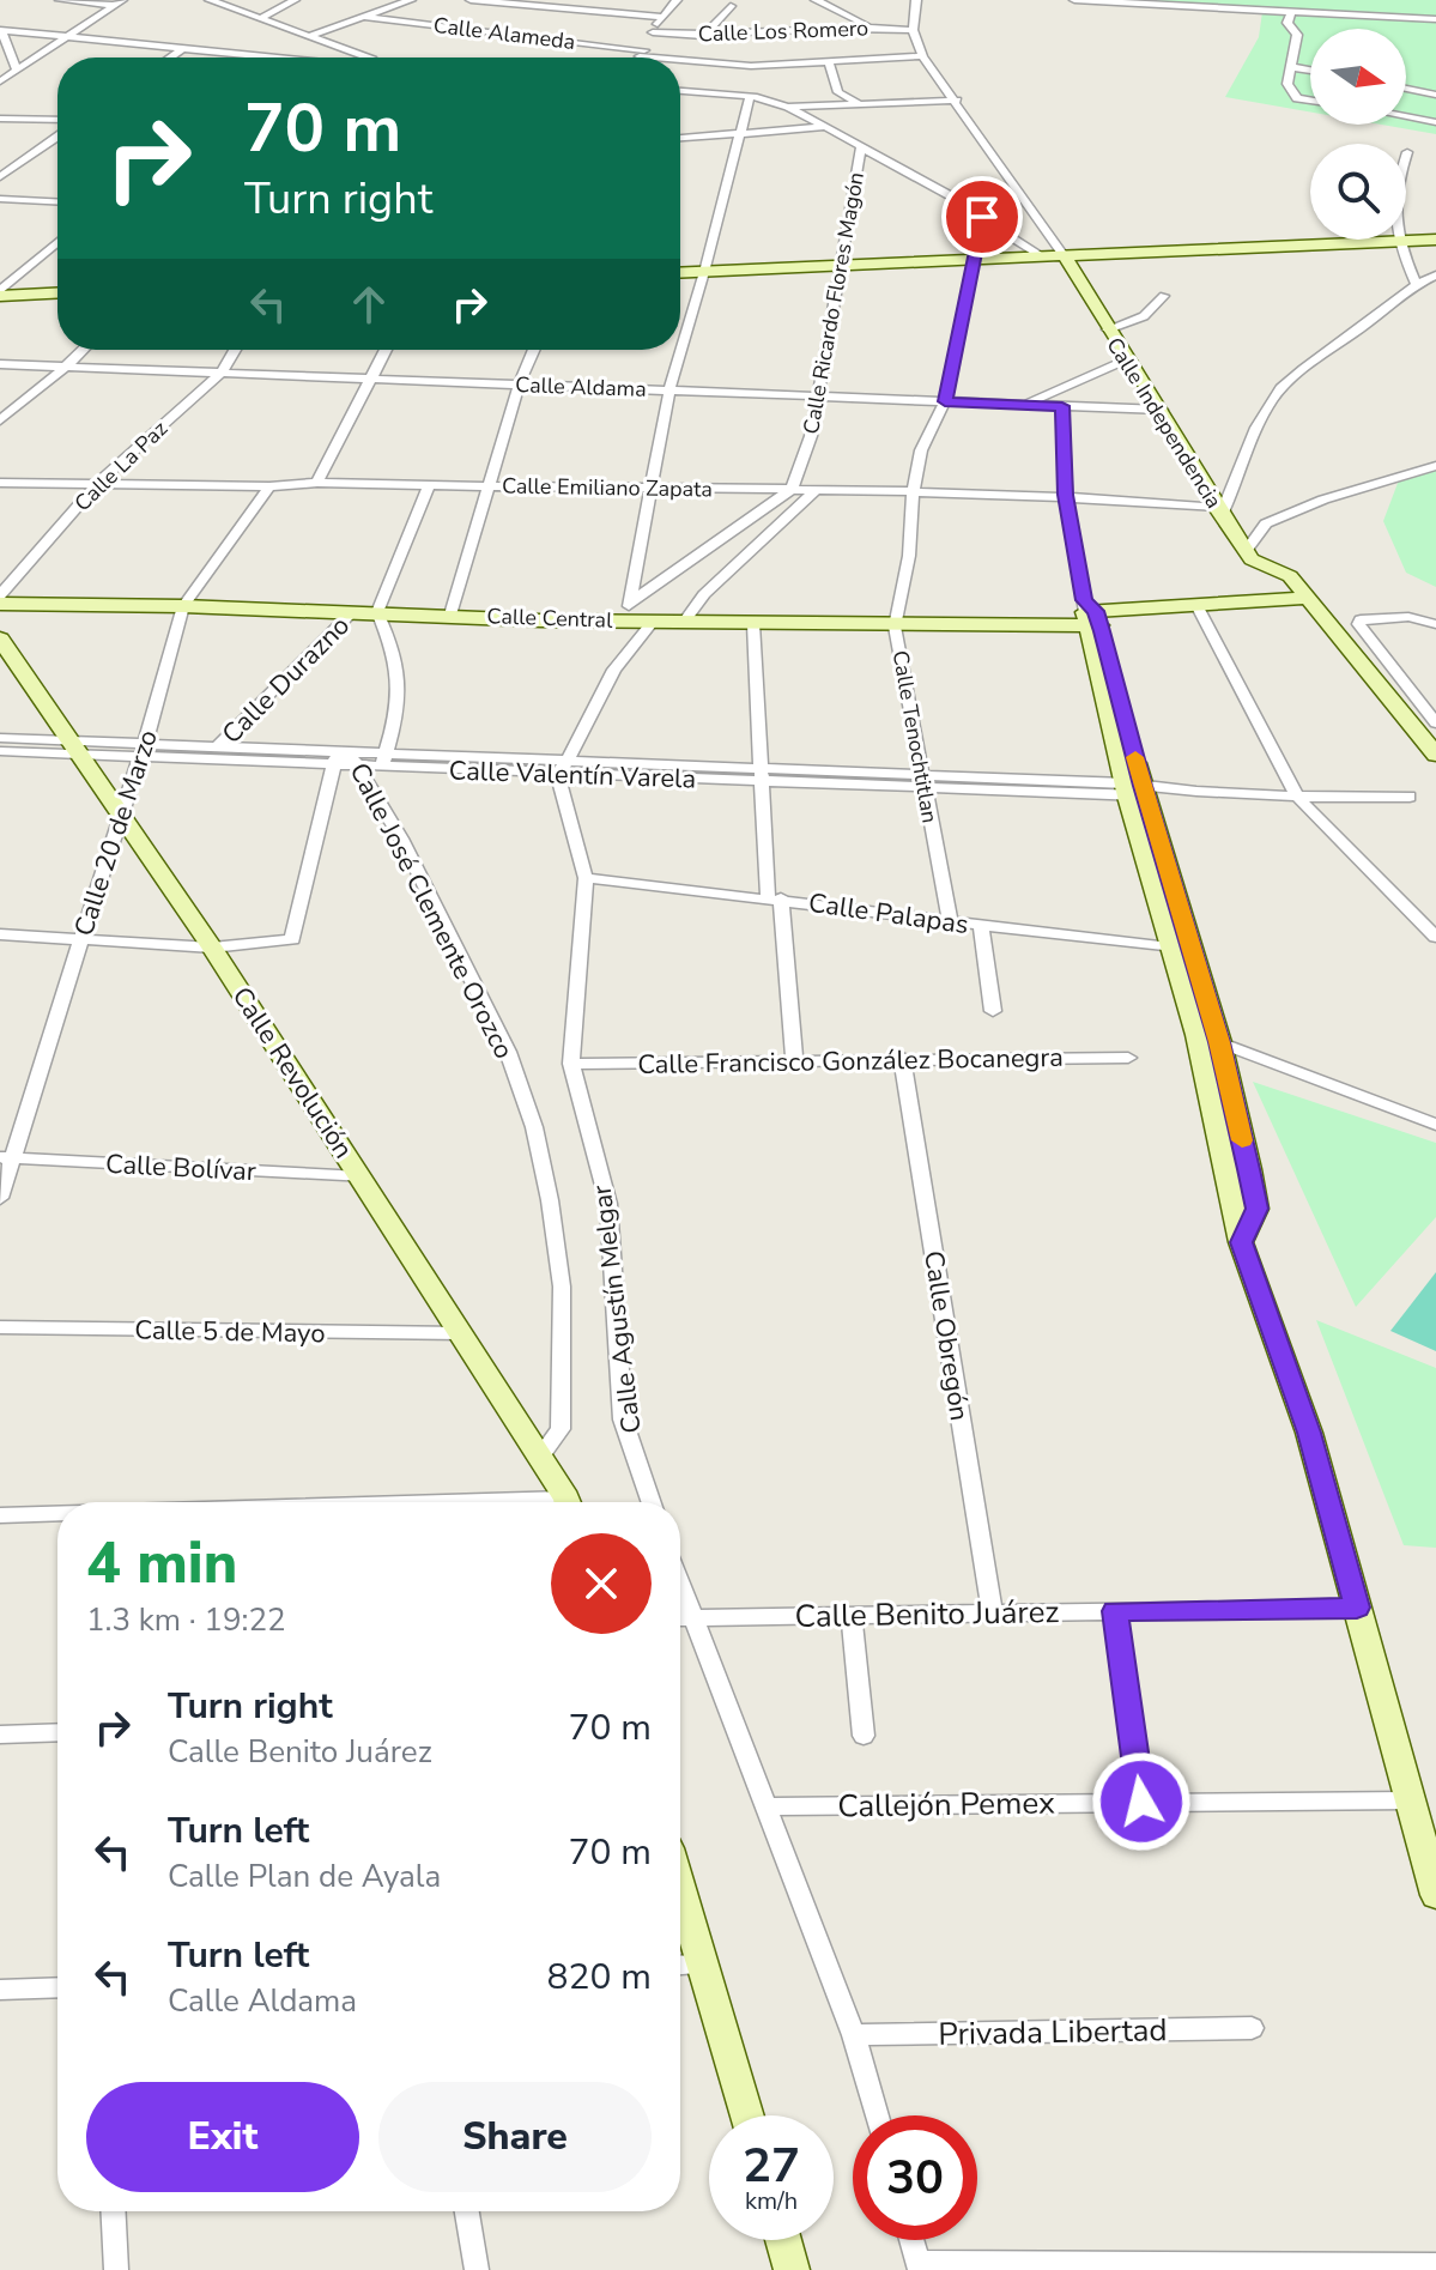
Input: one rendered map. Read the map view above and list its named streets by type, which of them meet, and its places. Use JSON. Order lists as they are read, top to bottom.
{
  "streets": {
    "street": [
      "Calle Los Romero",
      "Calle Alameda",
      "Calle Ricardo Flores Magón",
      "Calle Aldama",
      "Calle Independencia",
      "Calle La Paz",
      "Calle Emiliano Zapata",
      "Calle Central",
      "Calle Durazno",
      "Calle Tenochtitlan",
      "Calle Valentín Varela",
      "Calle 20 de Marzo",
      "Calle José Clemente Orozco",
      "Calle Palapas",
      "Calle Francisco González Bocanegra",
      "Calle Revolución",
      "Calle Bolívar",
      "Calle Agustín Melgar",
      "Calle 5 de Mayo",
      "Calle Obregón",
      "Calle Benito Juárez",
      "Callejón Pemex",
      "Privada Libertad"
    ]
  },
  "crossings": [
    ["Calle Ricardo Flores Magón", "Calle Aldama"],
    ["Calle Ricardo Flores Magón", "Calle Emiliano Zapata"],
    ["Calle Aldama", "Calle Independencia"],
    ["Calle Aldama", "Calle La Paz"],
    ["Calle Aldama", "Calle Tenochtitlan"],
    ["Calle Independencia", "Calle Emiliano Zapata"],
    ["Calle La Paz", "Calle Emiliano Zapata"],
    ["Calle Emiliano Zapata", "Calle Tenochtitlan"],
    ["Calle Emiliano Zapata", "Calle 20 de Marzo"],
    ["Calle Central", "Calle Durazno"],
    ["Calle Central", "Calle Tenochtitlan"],
    ["Calle Central", "Calle 20 de Marzo"],
    ["Calle Durazno", "Calle Valentín Varela"],
    ["Calle Tenochtitlan", "Calle Valentín Varela"],
    ["Calle Tenochtitlan", "Calle Palapas"],
    ["Calle Valentín Varela", "Calle 20 de Marzo"],
    ["Calle Valentín Varela", "Calle José Clemente Orozco"],
    ["Calle Valentín Varela", "Calle Revolución"],
    ["Calle Valentín Varela", "Calle Agustín Melgar"],
    ["Calle 20 de Marzo", "Calle Revolución"],
    ["Calle 20 de Marzo", "Calle Bolívar"],
    ["Calle José Clemente Orozco", "Calle Revolución"],
    ["Calle Palapas", "Calle Agustín Melgar"],
    ["Calle Francisco González Bocanegra", "Calle Agustín Melgar"],
    ["Calle Francisco González Bocanegra", "Calle Obregón"],
    ["Calle Revolución", "Calle Bolívar"],
    ["Calle Revolución", "Calle 5 de Mayo"],
    ["Calle Obregón", "Calle Benito Juárez"]
  ],
  "north": "right",
  "page": {
    "turn": ["70 m", "Turn right"],
    "heading": ["4 min", "1.3 km · 19:22"],
    "list": [
      {
        "name": "Turn right",
        "note": "Calle Benito Juárez",
        "value": "70 m"
      },
      {
        "name": "Turn left",
        "note": "Calle Plan de Ayala",
        "value": "70 m"
      },
      {
        "name": "Turn left",
        "note": "Calle Aldama",
        "value": "820 m"
      }
    ],
    "buttons": ["Exit", "Share"],
    "speed": "27 km/h",
    "limit": "30"
  }
}
